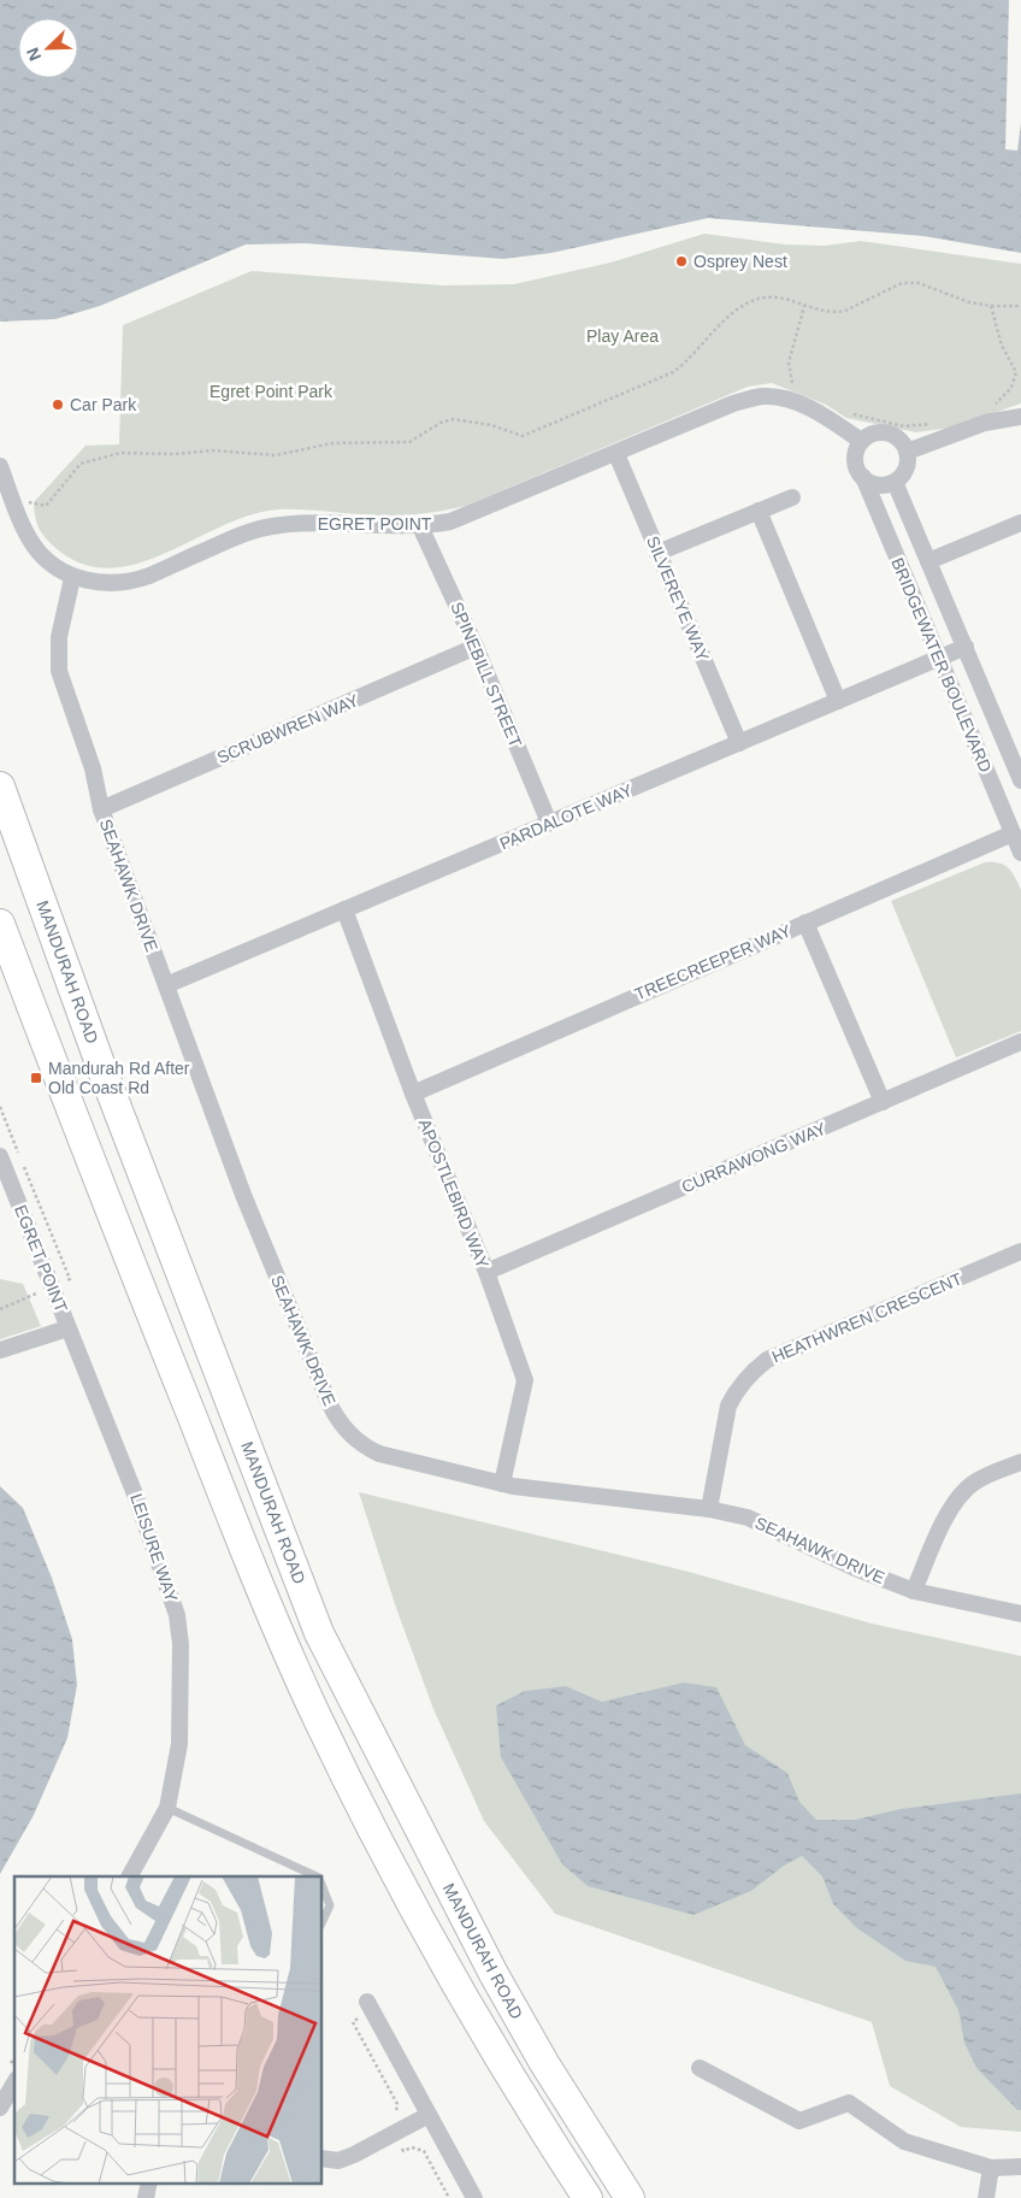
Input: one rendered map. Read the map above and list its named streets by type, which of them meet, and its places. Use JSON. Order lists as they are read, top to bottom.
{
  "streets": {
    "highway": ["MANDURAH ROAD"],
    "street": [
      "EGRET POINT",
      "SILVEREYE WAY",
      "BRIDGEWATER BOULEVARD",
      "SPINEBILL STREET",
      "SCRUBWREN WAY",
      "PARDALOTE WAY",
      "SEAHAWK DRIVE",
      "TREECREEPER WAY",
      "CURRAWONG WAY",
      "APOSTLEBIRD WAY",
      "HEATHWREN CRESCENT",
      "LEISURE WAY"
    ]
  },
  "crossings": [
    ["EGRET POINT", "SILVEREYE WAY"],
    ["EGRET POINT", "BRIDGEWATER BOULEVARD"],
    ["EGRET POINT", "SPINEBILL STREET"],
    ["EGRET POINT", "SEAHAWK DRIVE"],
    ["EGRET POINT", "LEISURE WAY"],
    ["SILVEREYE WAY", "PARDALOTE WAY"],
    ["BRIDGEWATER BOULEVARD", "PARDALOTE WAY"],
    ["BRIDGEWATER BOULEVARD", "TREECREEPER WAY"],
    ["SPINEBILL STREET", "SCRUBWREN WAY"],
    ["SPINEBILL STREET", "PARDALOTE WAY"],
    ["SCRUBWREN WAY", "SEAHAWK DRIVE"],
    ["PARDALOTE WAY", "SEAHAWK DRIVE"],
    ["PARDALOTE WAY", "APOSTLEBIRD WAY"],
    ["SEAHAWK DRIVE", "APOSTLEBIRD WAY"],
    ["SEAHAWK DRIVE", "HEATHWREN CRESCENT"],
    ["TREECREEPER WAY", "APOSTLEBIRD WAY"],
    ["CURRAWONG WAY", "APOSTLEBIRD WAY"]
  ],
  "parks": ["Play Area", "Egret Point Park"],
  "places": {
    "other": ["Osprey Nest", "Car Park"],
    "transit": ["Mandurah Rd After Old Coast Rd"]
  },
  "north": "bottom left"
}
